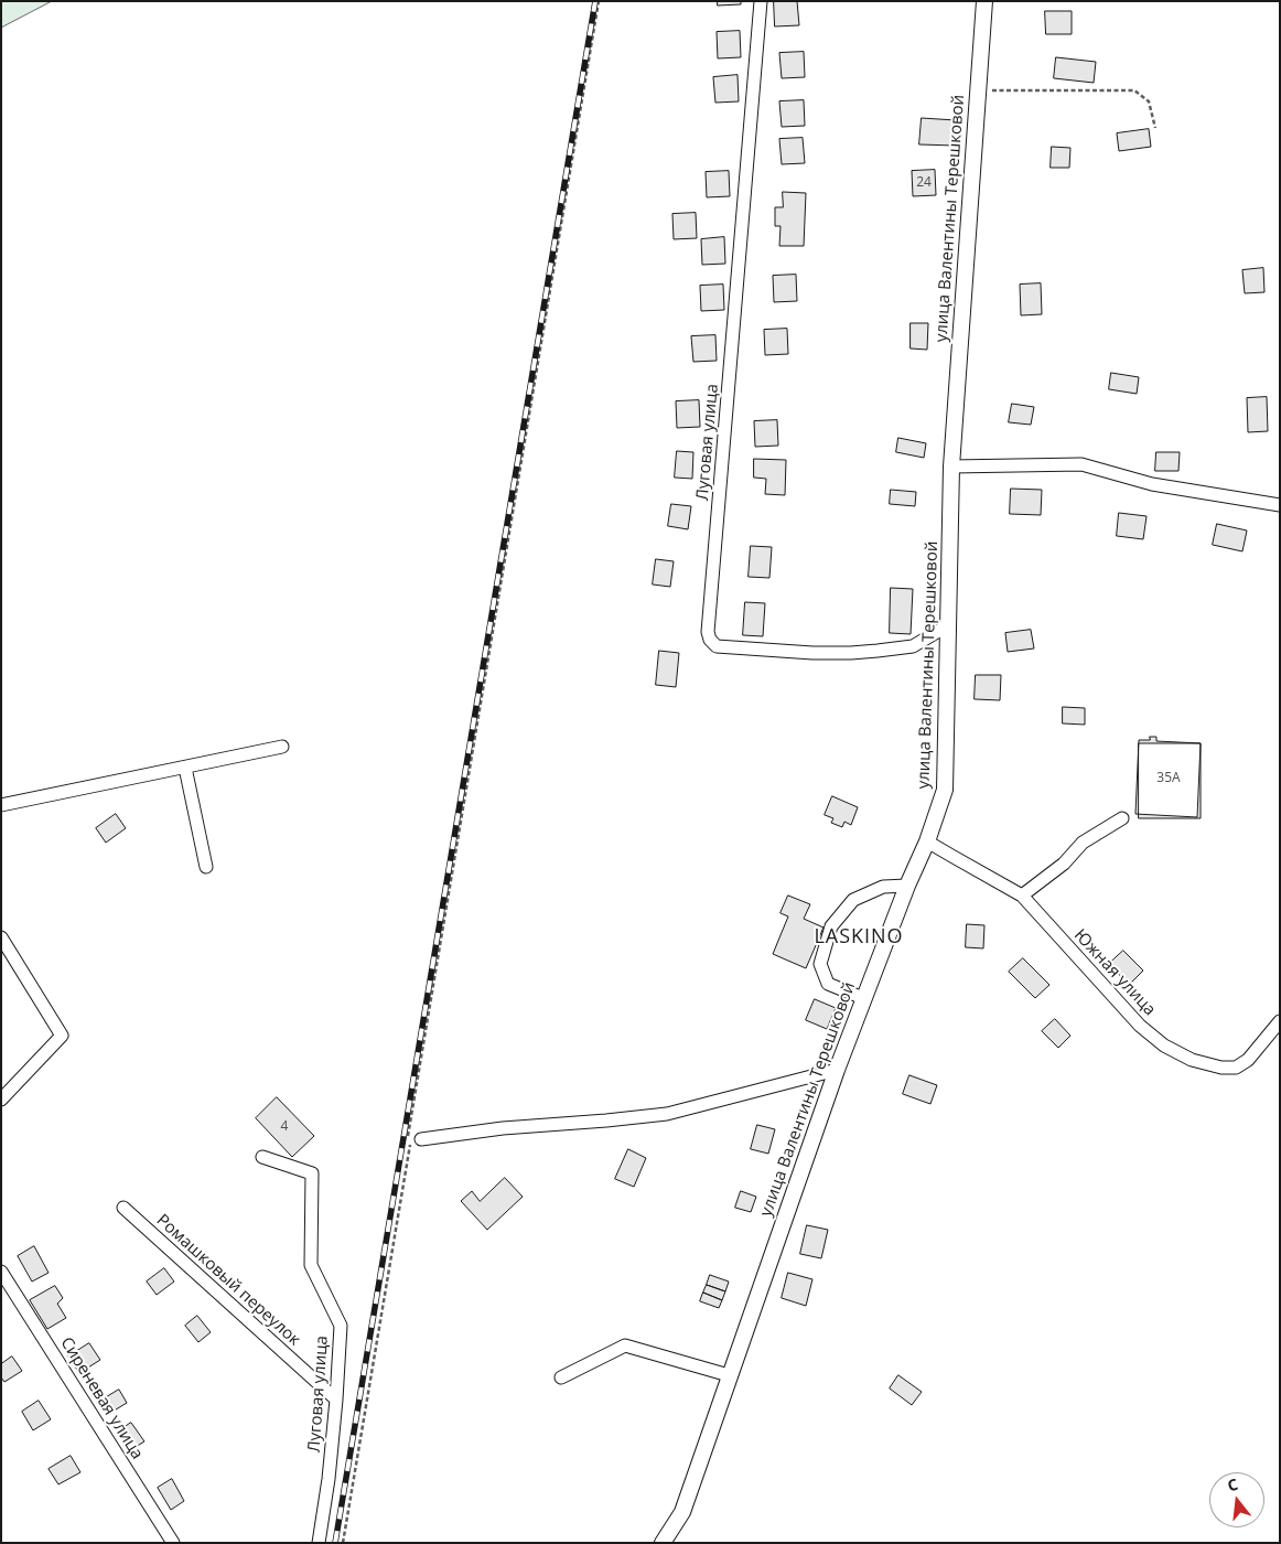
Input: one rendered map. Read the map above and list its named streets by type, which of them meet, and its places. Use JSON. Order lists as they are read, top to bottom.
{
  "streets": {
    "street": [
      "улица Валентины Терешковой",
      "Луговая улица",
      "Южная улица",
      "Ромашковый переулок",
      "Сиреневая улица"
    ]
  },
  "crossings": [
    ["улица Валентины Терешковой", "Луговая улица"],
    ["улица Валентины Терешковой", "Южная улица"],
    ["Луговая улица", "Ромашковый переулок"]
  ],
  "districts": ["LASKINO"],
  "house_numbers": ["24", "35А", "4"],
  "north": "top"
}
